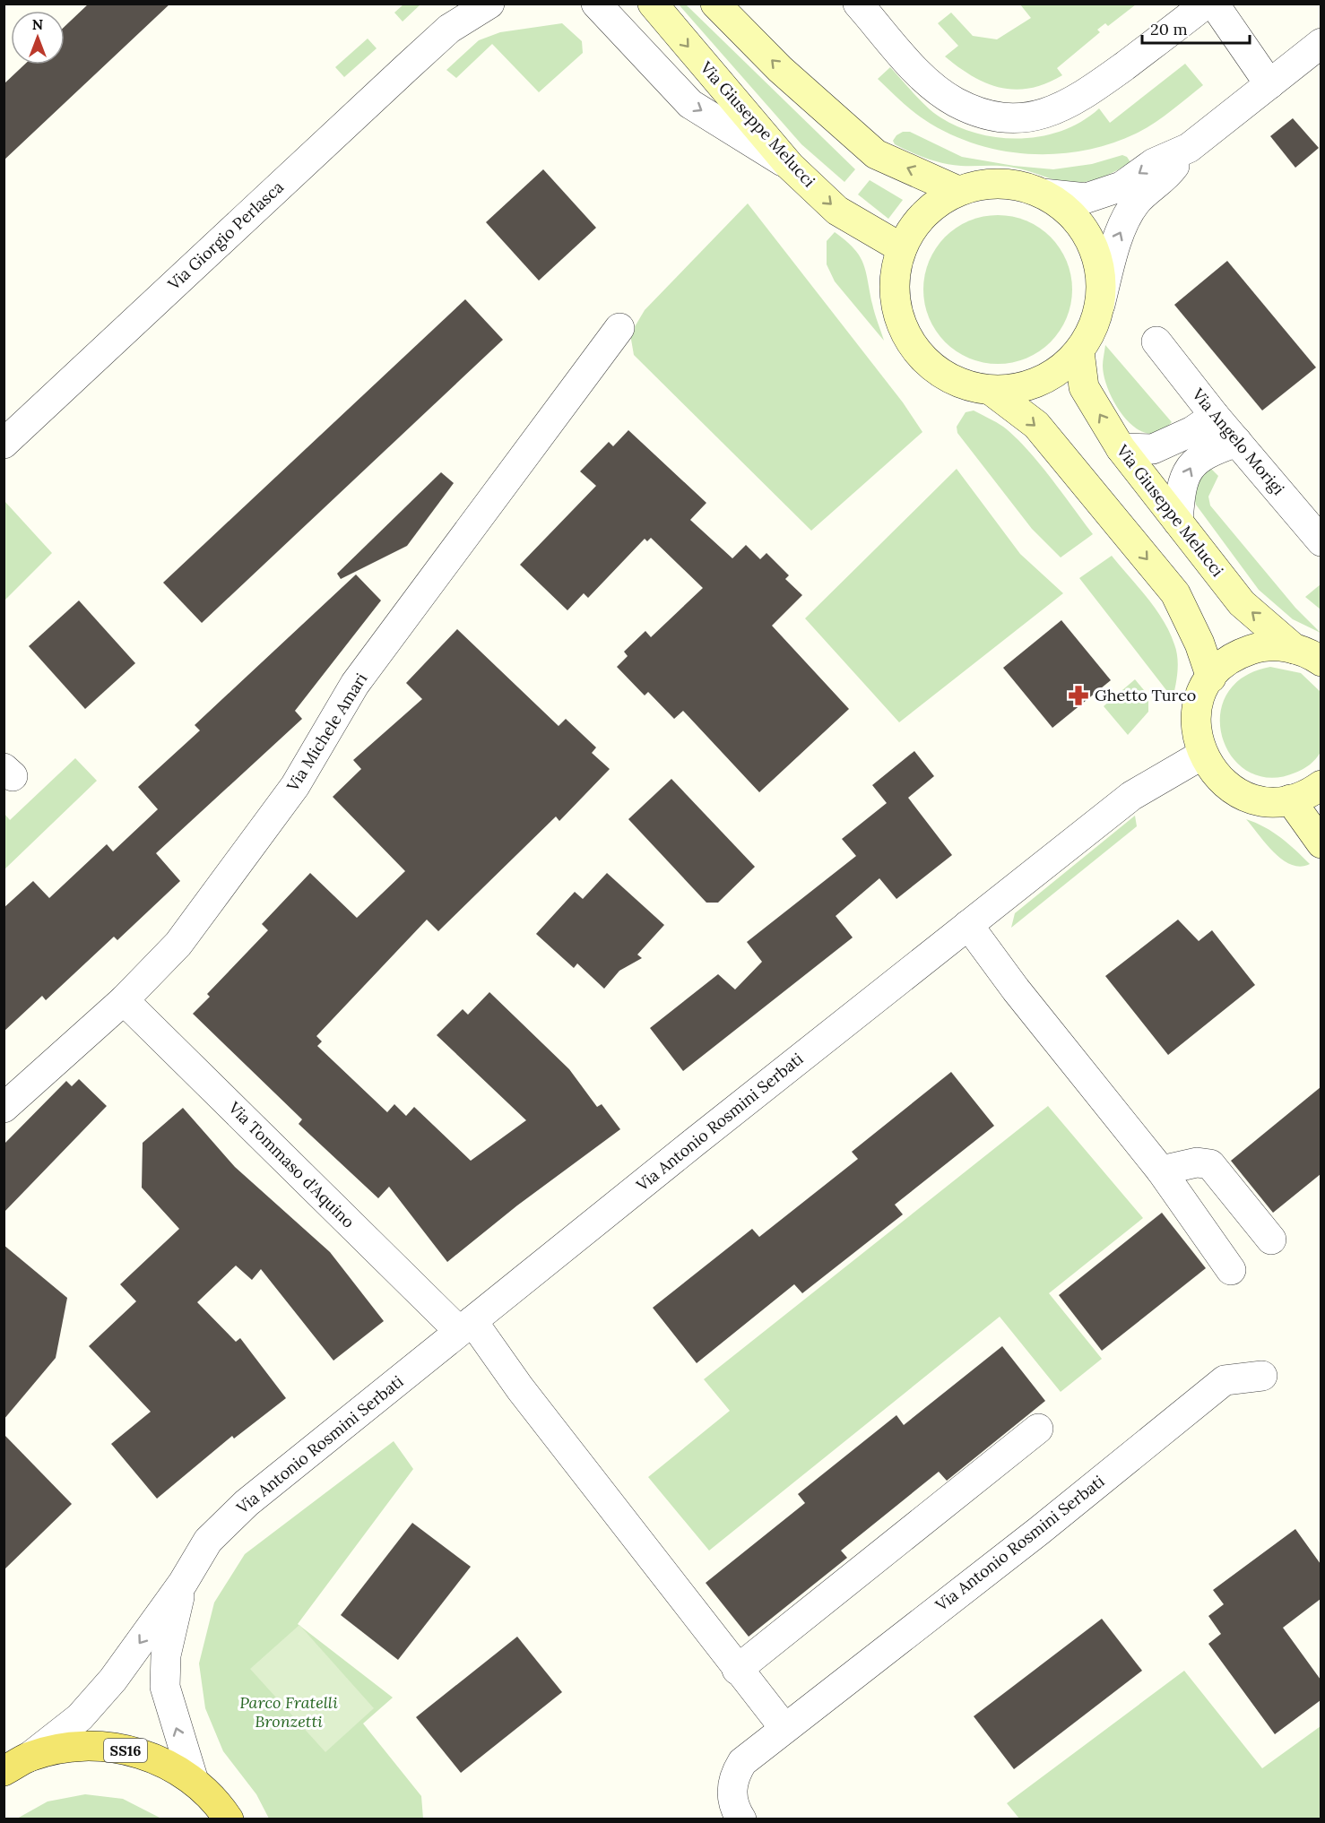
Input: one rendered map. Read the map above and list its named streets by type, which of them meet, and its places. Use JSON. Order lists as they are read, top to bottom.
{
  "streets": {
    "main road": ["Via Giuseppe Melucci", "SS16"],
    "street": [
      "Via Giorgio Perlasca",
      "Via Angelo Morigi",
      "Via Michele Amari",
      "Via Antonio Rosmini Serbati",
      "Via Tommaso d'Aquino"
    ]
  },
  "crossings": [
    ["Via Michele Amari", "Via Tommaso d'Aquino"],
    ["Via Antonio Rosmini Serbati", "Via Tommaso d'Aquino"],
    ["Via Antonio Rosmini Serbati", "SS16"]
  ],
  "parks": ["Parco Fratelli Bronzetti"],
  "places": {
    "pharmacy": ["Ghetto Turco"]
  },
  "scale_bar": "20 m",
  "north": "top"
}
